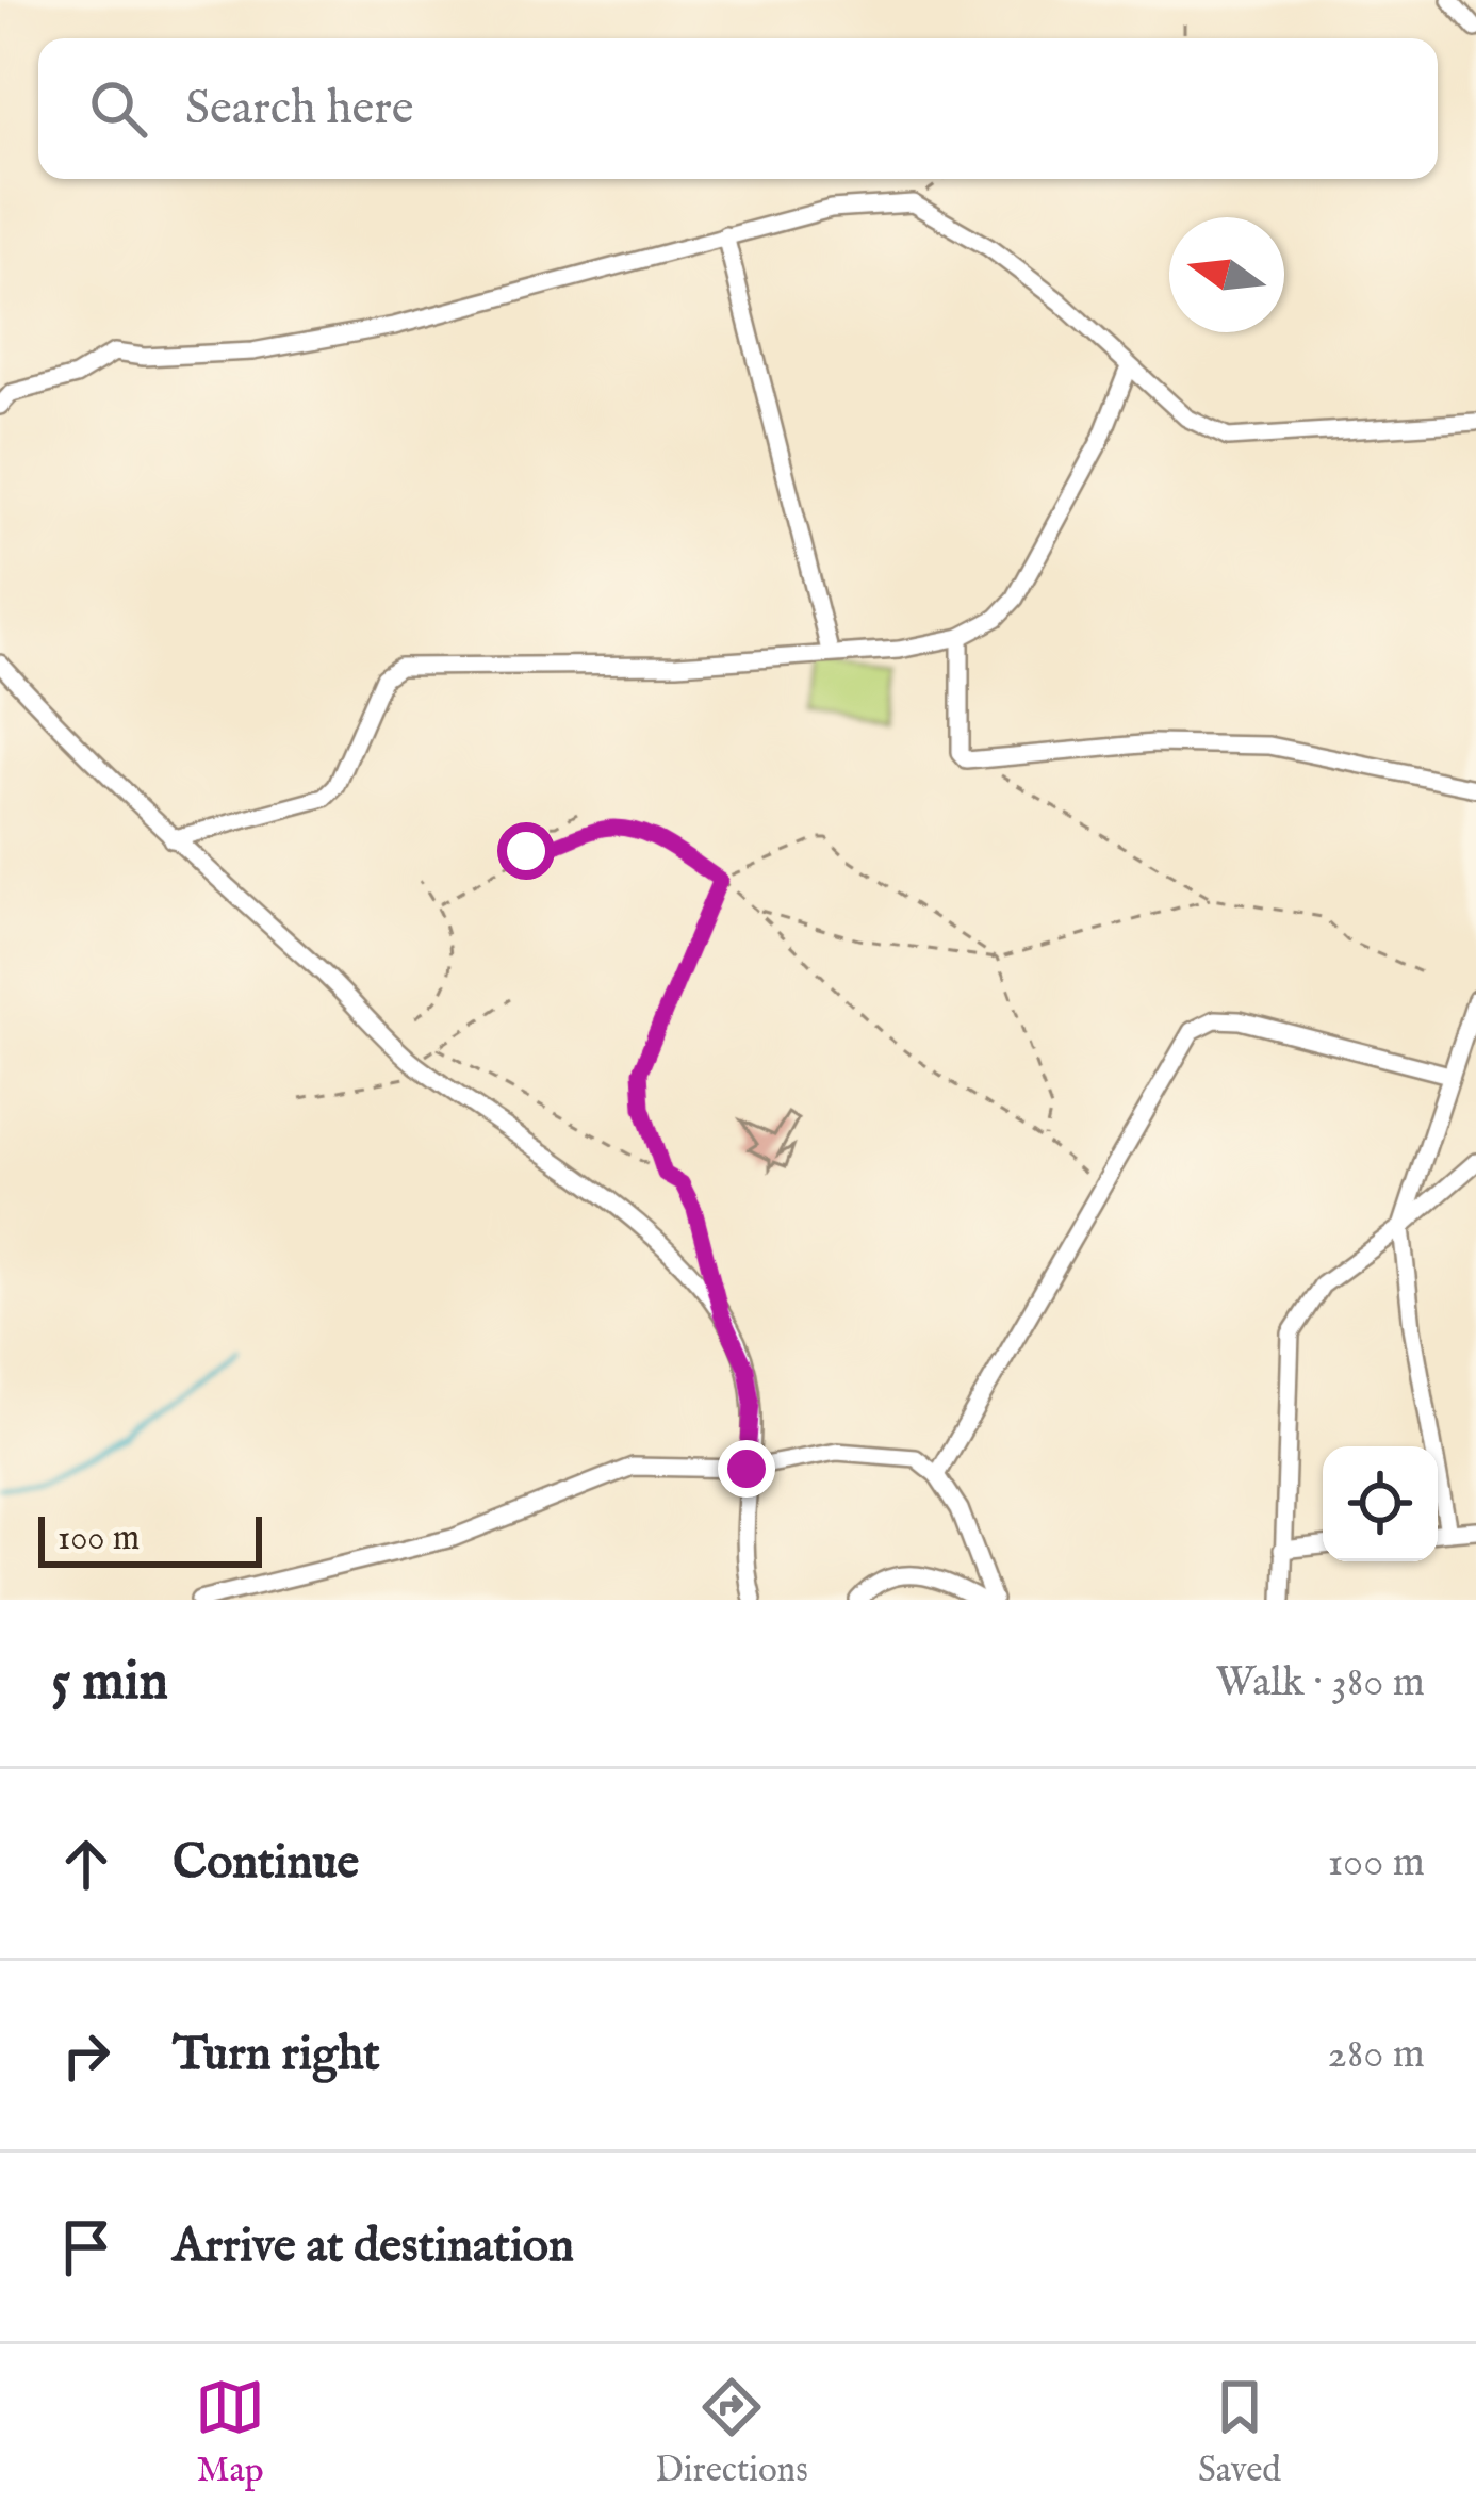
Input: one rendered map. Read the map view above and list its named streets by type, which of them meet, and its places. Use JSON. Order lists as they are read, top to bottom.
{
  "scale_bar": "100 m",
  "north": "left",
  "page": {
    "search": "Search here",
    "scale": "100 m",
    "heading": ["5 min", "Walk · 380 m"],
    "list": [
      ["Continue", "100 m"],
      ["Turn right", "280 m"],
      "Arrive at destination"
    ],
    "nav": ["Map", "Directions", "Saved"]
  }
}
